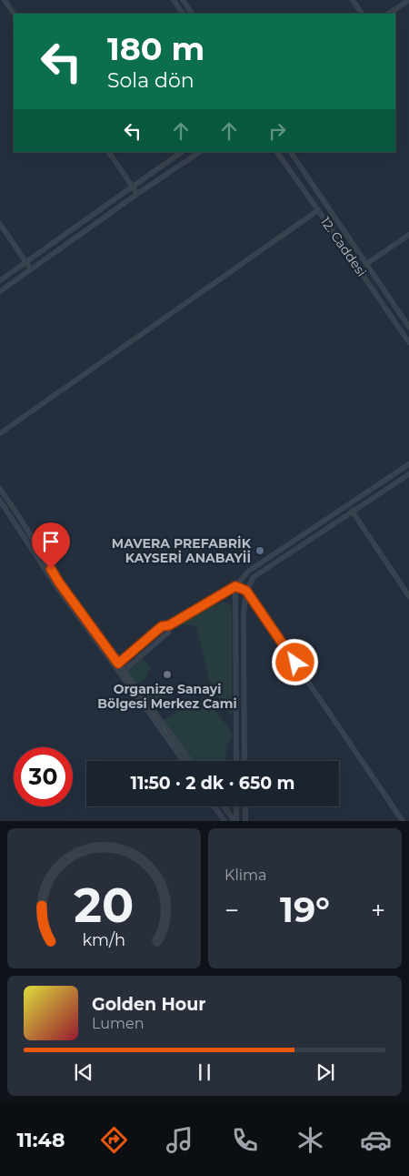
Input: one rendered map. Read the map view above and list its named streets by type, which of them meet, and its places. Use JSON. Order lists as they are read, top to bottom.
{
  "streets": {
    "street": ["12. Caddesi"]
  },
  "places": ["MAVERA PREFABRİK KAYSERİ ANABAYİİ", "Organize Sanayi Bölgesi Merkez Cami"],
  "page": {
    "turn": ["180 m", "Sola dön"],
    "limit": "30",
    "trip": "11:50 · 2 dk · 650 m",
    "tile": "Klima",
    "heat": ["−", "19°", "+"],
    "song": ["Golden Hour", "Lumen"],
    "tabs": "11:48",
    "gauge": ["20", "km/h"]
  }
}
